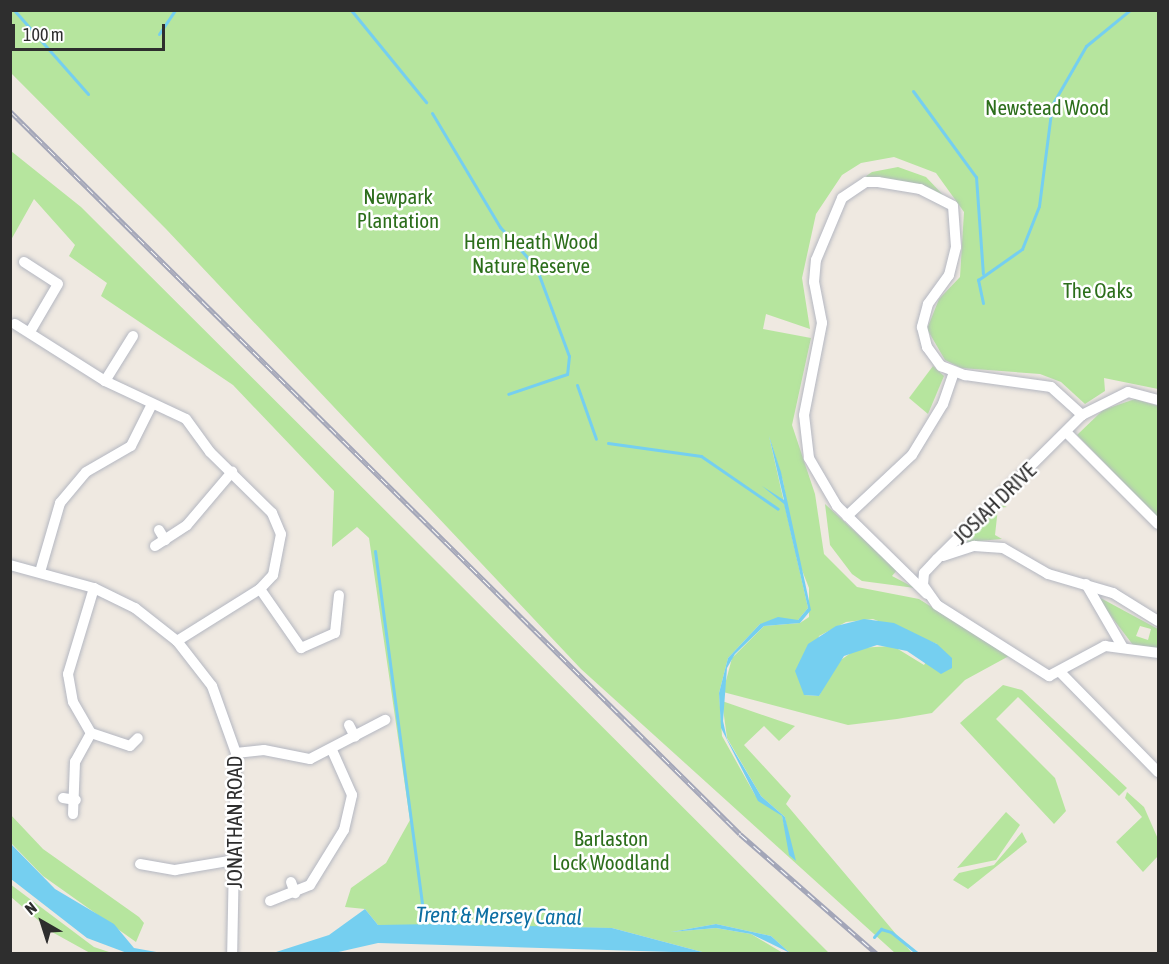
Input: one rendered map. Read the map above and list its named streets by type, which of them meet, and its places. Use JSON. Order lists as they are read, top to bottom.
{
  "streets": {
    "street": ["JOSIAH DRIVE", "JONATHAN ROAD"]
  },
  "water": ["Trent & Mersey Canal"],
  "parks": [
    "Newstead Wood",
    "Newpark Plantation",
    "Hem Heath Wood Nature Reserve",
    "The Oaks",
    "Barlaston Lock Woodland"
  ],
  "scale_bar": "100 m",
  "north": "top left"
}
